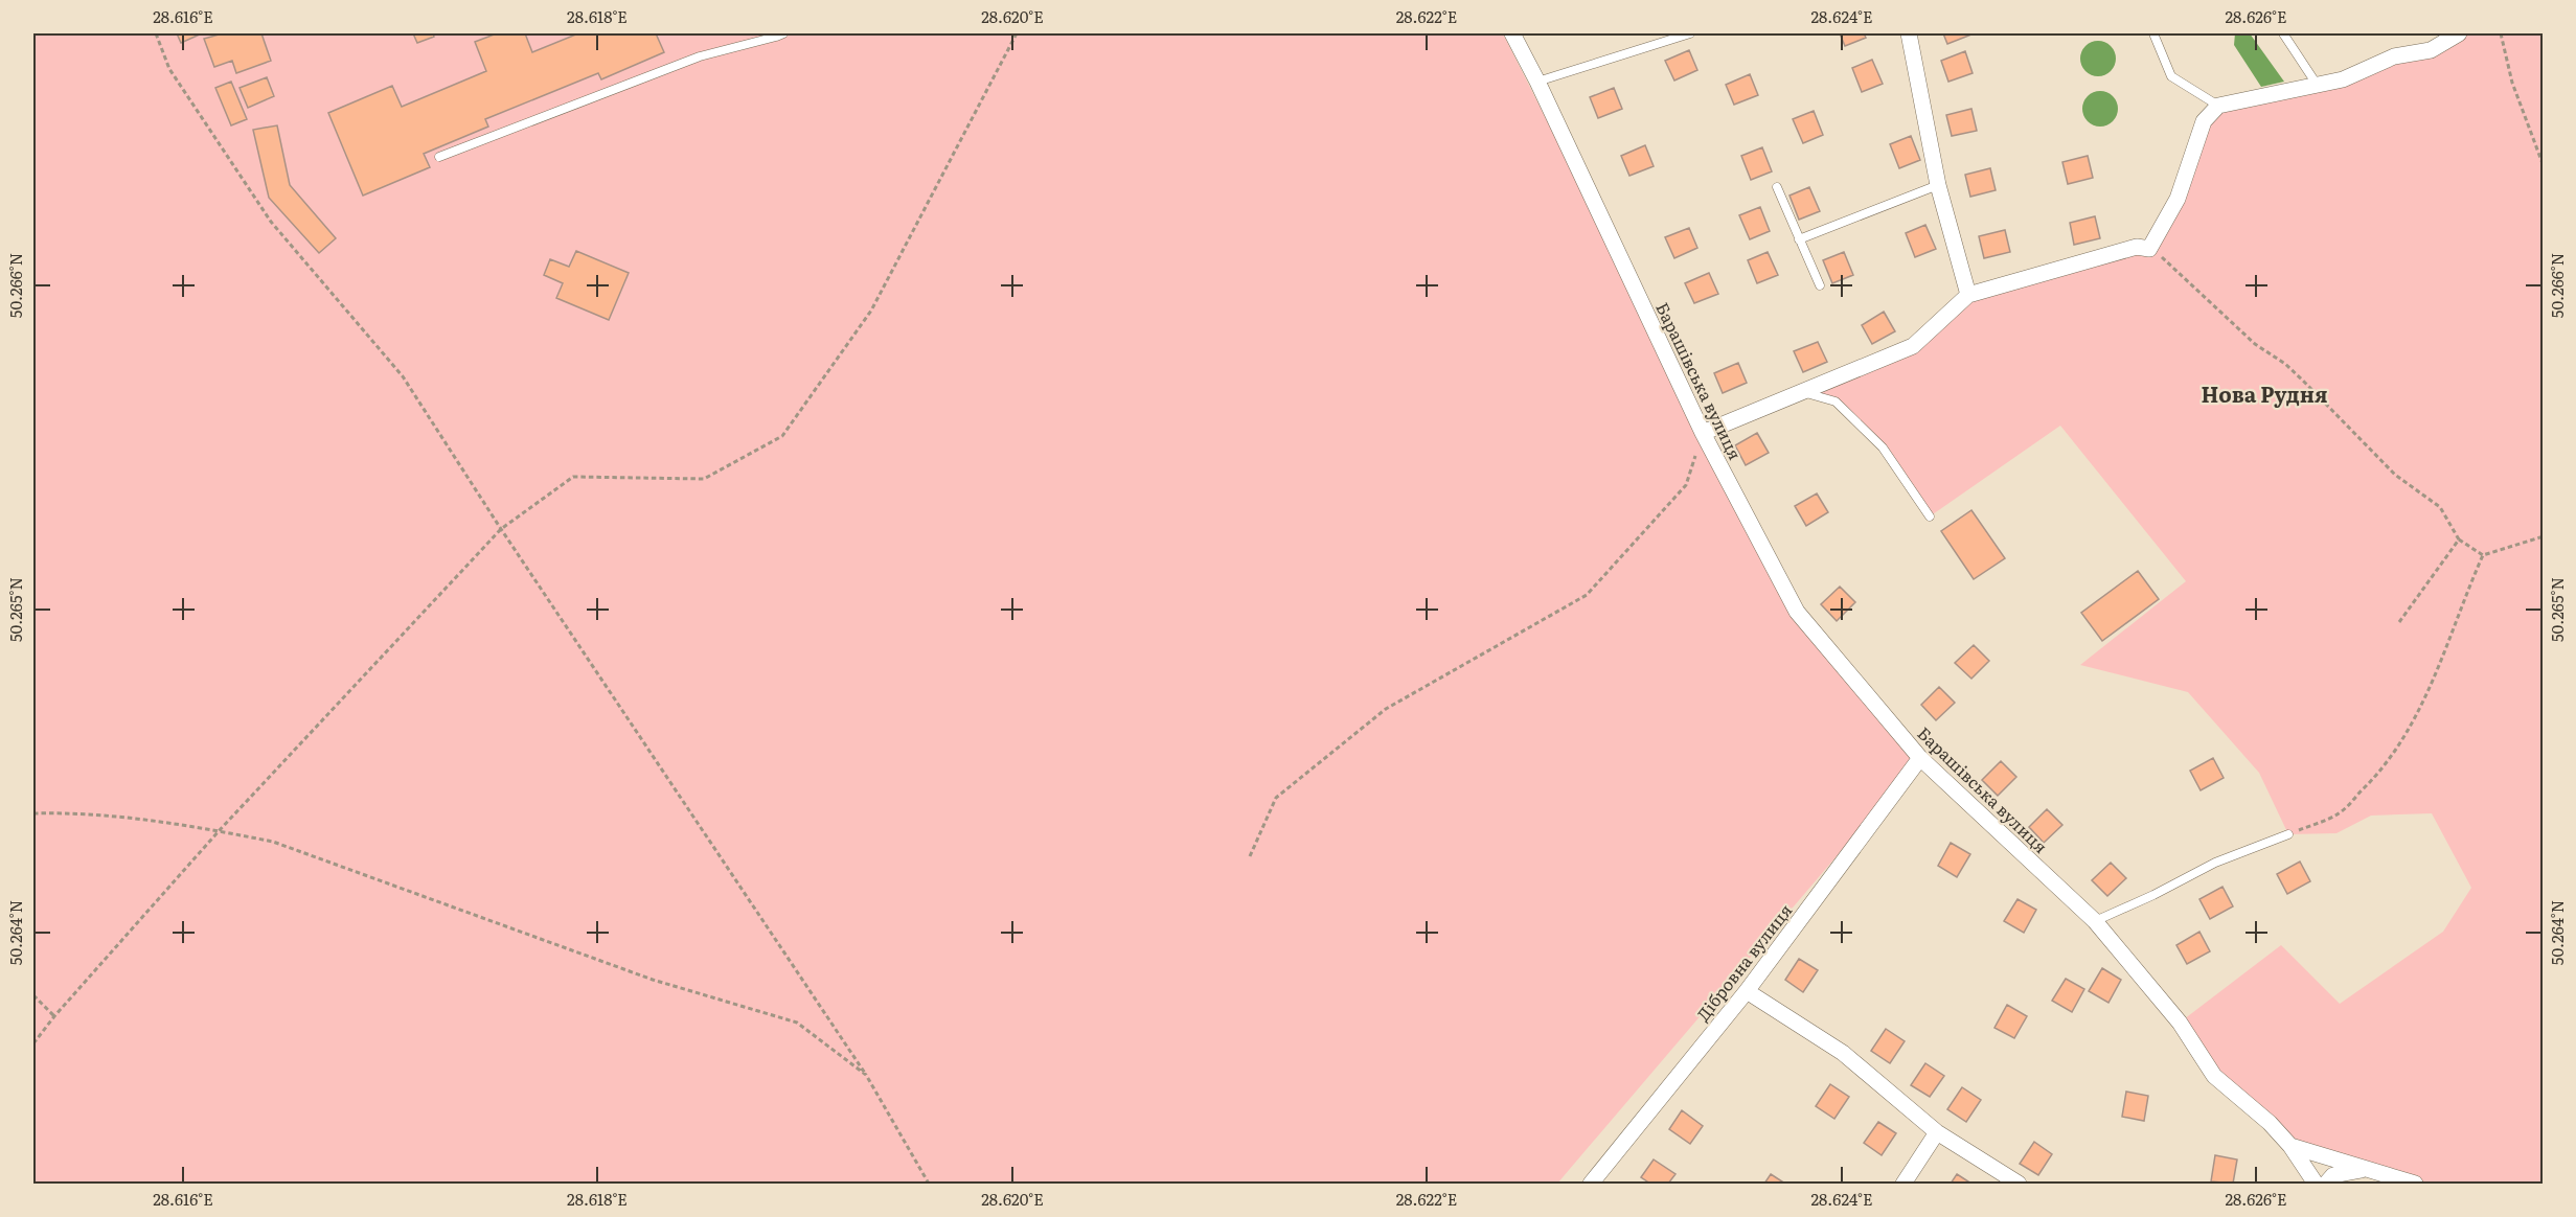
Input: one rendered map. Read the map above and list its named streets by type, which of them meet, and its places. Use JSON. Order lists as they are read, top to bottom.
{
  "streets": {
    "street": ["Барашівська вулиця", "Дібровна вулиця"]
  },
  "crossings": [
    ["Барашівська вулиця", "Дібровна вулиця"]
  ],
  "districts": ["Нова Рудня"],
  "coordinates": [
    "28.616°E",
    "28.618°E",
    "28.620°E",
    "28.622°E",
    "28.624°E",
    "28.626°E",
    "50.266°N",
    "50.265°N",
    "50.264°N"
  ]
}
